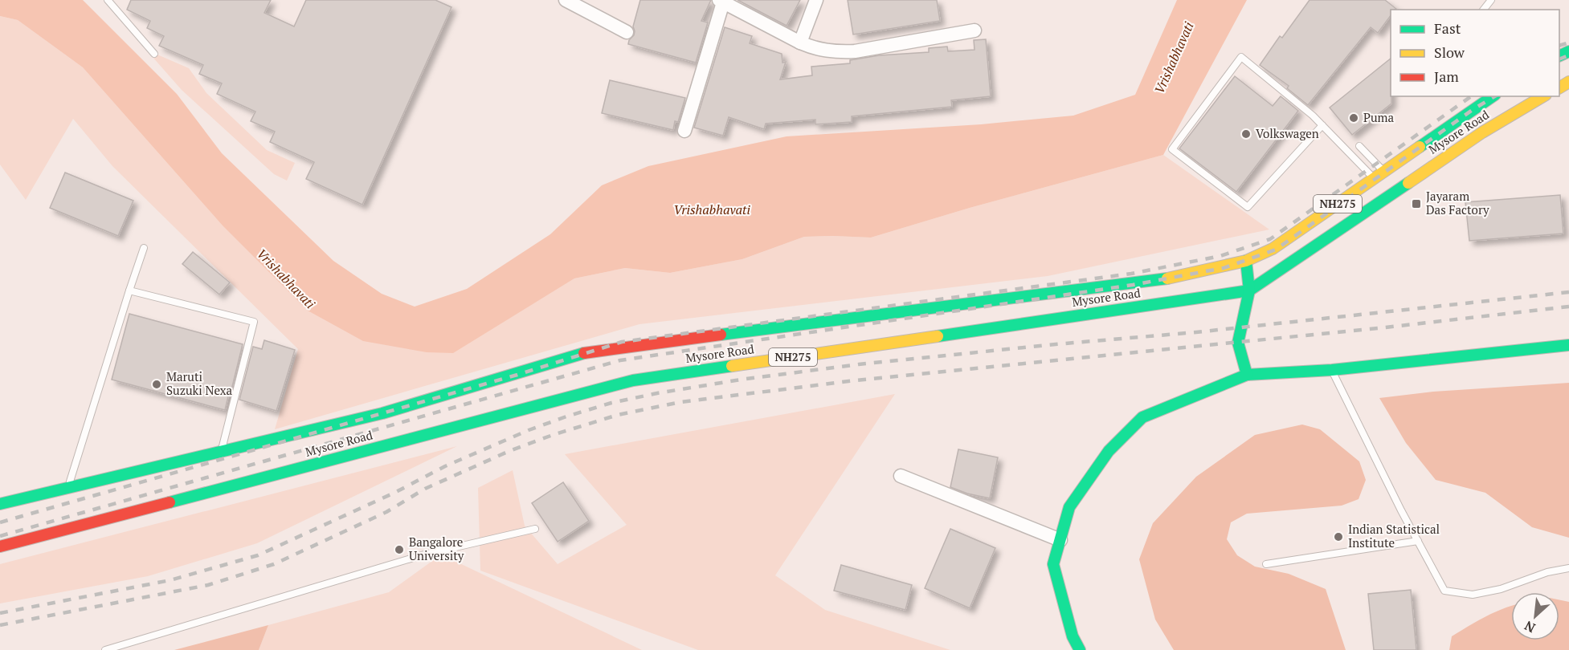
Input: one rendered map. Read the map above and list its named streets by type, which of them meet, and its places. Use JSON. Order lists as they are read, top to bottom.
{
  "streets": {
    "main road": ["Mysore Road", "NH275"]
  },
  "water": ["Vrishabhavati"],
  "places": {
    "other": [
      "Puma",
      "Volkswagen",
      "Maruti Suzuki Nexa",
      "Indian Statistical Institute",
      "Bangalore University"
    ],
    "transit": ["Jayaram Das Factory"]
  },
  "legend": ["Fast", "Slow", "Jam"],
  "north": "bottom left"
}
